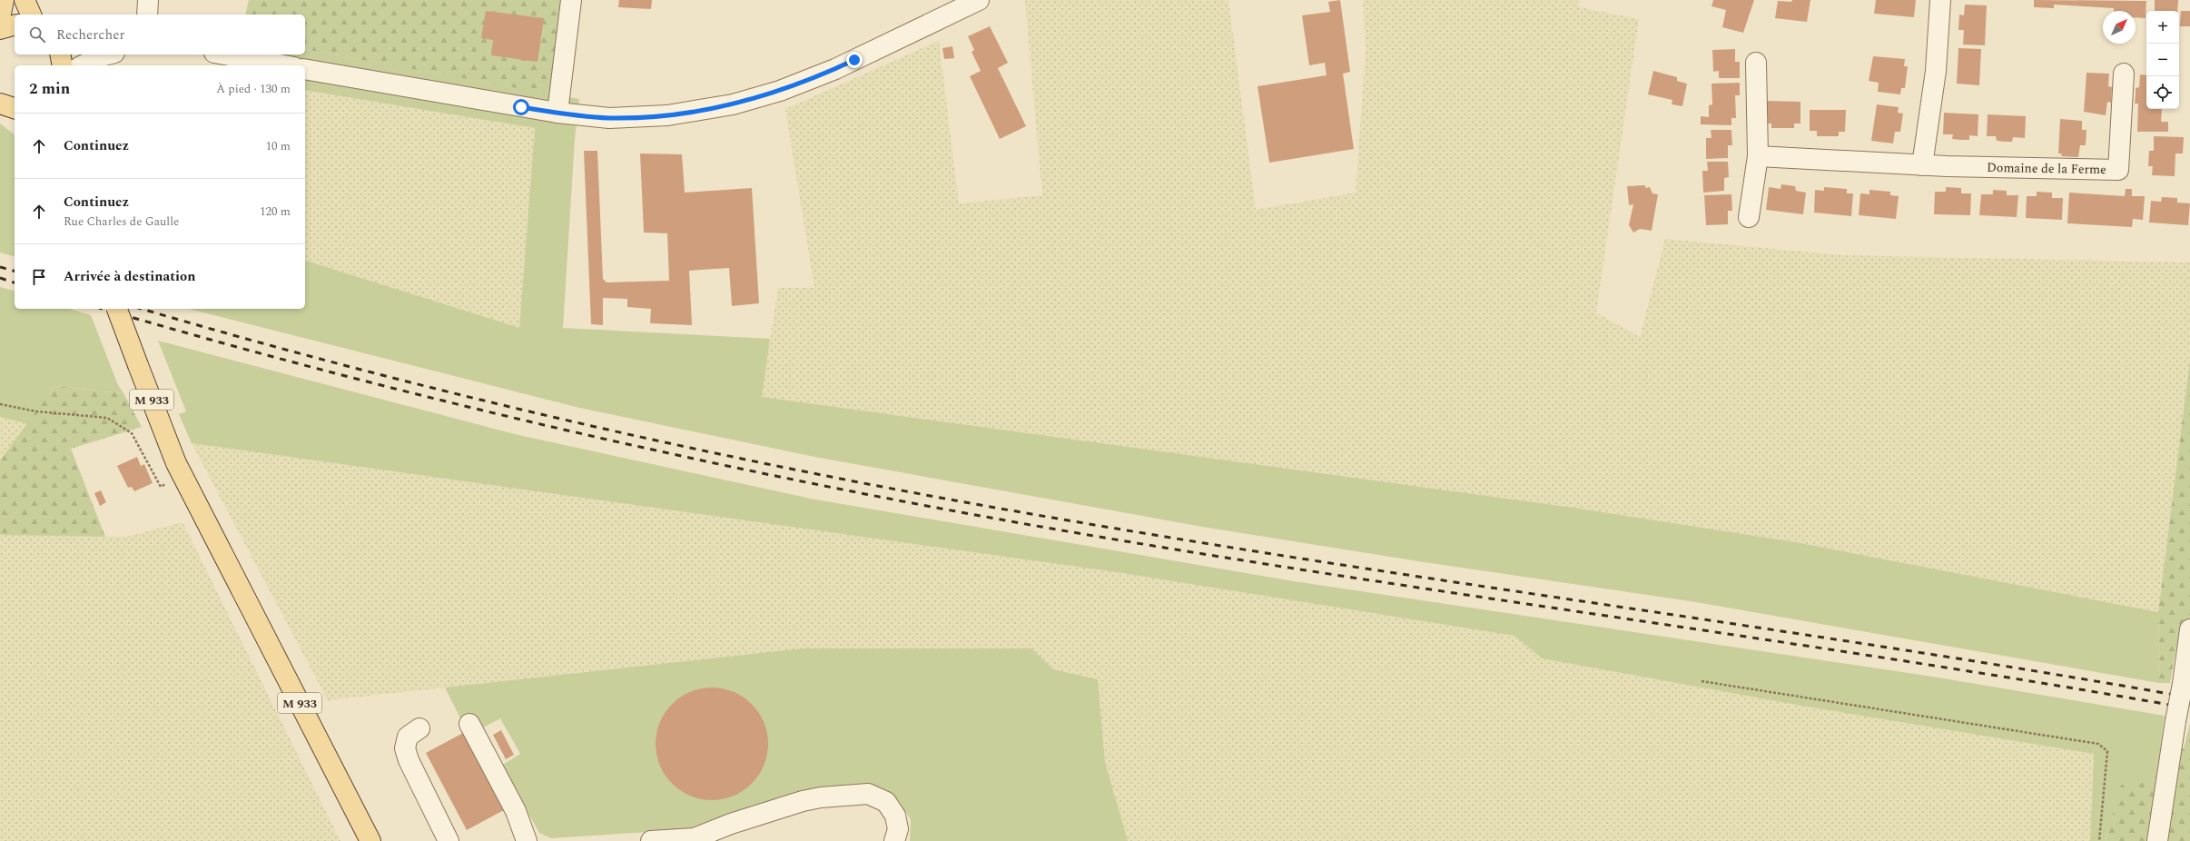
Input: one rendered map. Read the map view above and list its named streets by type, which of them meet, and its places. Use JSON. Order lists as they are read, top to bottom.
{
  "streets": {
    "main road": ["M 933"],
    "street": ["Domaine de la Ferme"]
  },
  "north": "top right",
  "page": {
    "map_buttons": ["+", "−"],
    "search": "Rechercher",
    "heading": ["2 min", "À pied · 130 m"],
    "list": [
      ["Continuez", "10 m"],
      ["Continuez", "Rue Charles de Gaulle", "120 m"],
      "Arrivée à destination"
    ]
  }
}
